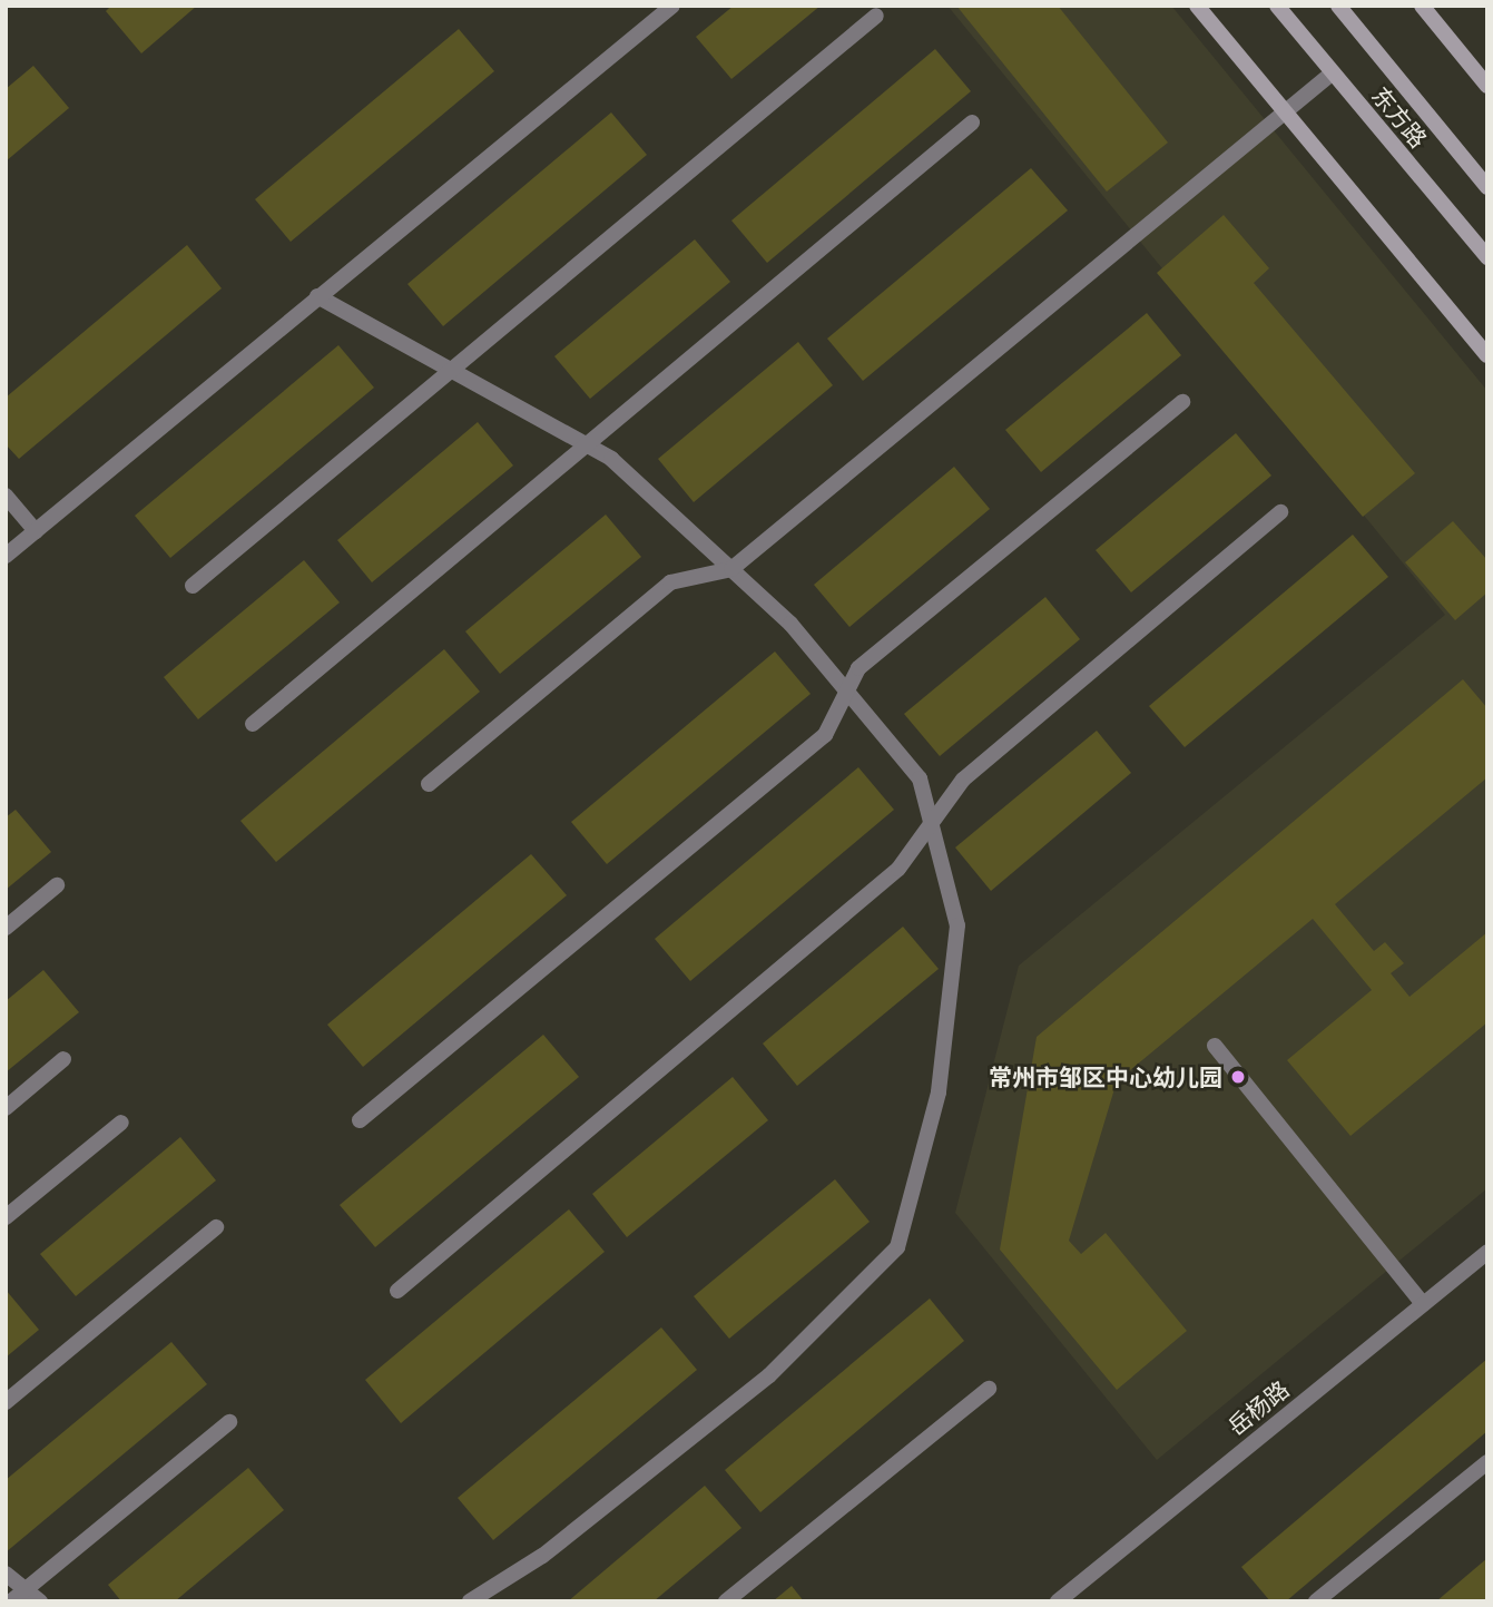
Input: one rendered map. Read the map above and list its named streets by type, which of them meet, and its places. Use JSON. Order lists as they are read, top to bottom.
{
  "streets": {
    "main road": ["东方路"],
    "street": ["岳杨路"]
  },
  "places": ["常州市邹区中心幼儿园"]
}
